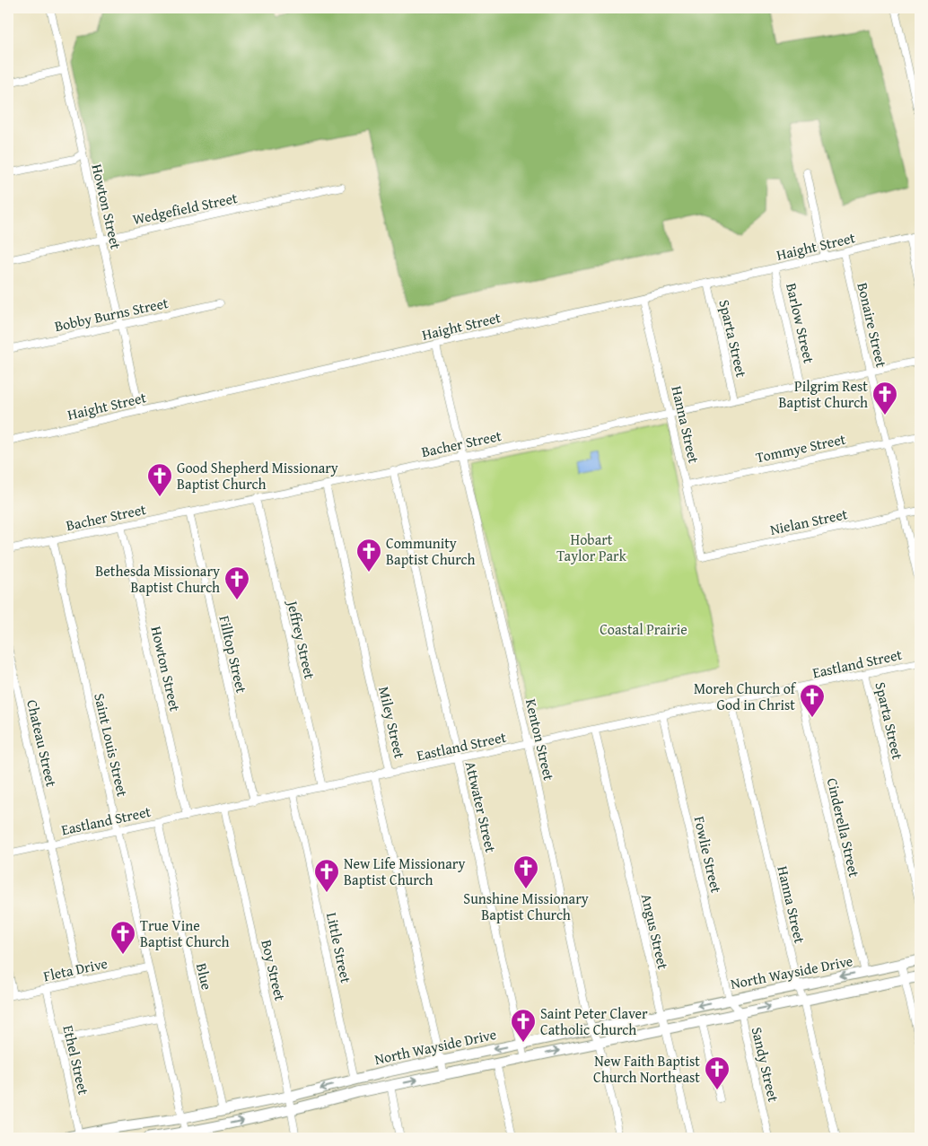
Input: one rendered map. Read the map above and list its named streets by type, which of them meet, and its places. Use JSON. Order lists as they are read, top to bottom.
{
  "streets": {
    "main road": ["North Wayside Drive"],
    "street": [
      "Howton Street",
      "Wedgefield Street",
      "Haight Street",
      "Bobby Burns Street",
      "Barlow Street",
      "Bonaire Street",
      "Sparta Street",
      "Hanna Street",
      "Bacher Street",
      "Tommye Street",
      "Nielan Street",
      "Jeffrey Street",
      "Filltop Street",
      "Eastland Street",
      "Miley Street",
      "Kenton Street",
      "Chateau Street",
      "Saint Louis Street",
      "Attwater Street",
      "Cinderella Street",
      "Fowlie Street",
      "Angus Street",
      "Little Street",
      "Fleta Drive",
      "Boy Street",
      "Blue",
      "Ethel Street",
      "Sandy Street"
    ]
  },
  "crossings": [
    ["Howton Street", "Wedgefield Street"],
    ["Howton Street", "Haight Street"],
    ["Howton Street", "Bobby Burns Street"],
    ["Howton Street", "Bacher Street"],
    ["Howton Street", "Eastland Street"],
    ["Haight Street", "Barlow Street"],
    ["Haight Street", "Bonaire Street"],
    ["Haight Street", "Sparta Street"],
    ["Haight Street", "Hanna Street"],
    ["Haight Street", "Kenton Street"],
    ["Barlow Street", "Bacher Street"],
    ["Bonaire Street", "Bacher Street"],
    ["Bonaire Street", "Tommye Street"],
    ["Bonaire Street", "Nielan Street"],
    ["Sparta Street", "Bacher Street"],
    ["Sparta Street", "Eastland Street"],
    ["Hanna Street", "Bacher Street"],
    ["Hanna Street", "Tommye Street"],
    ["Hanna Street", "Nielan Street"],
    ["Hanna Street", "Eastland Street"],
    ["Hanna Street", "North Wayside Drive"],
    ["Bacher Street", "Jeffrey Street"],
    ["Bacher Street", "Filltop Street"],
    ["Bacher Street", "Miley Street"],
    ["Bacher Street", "Kenton Street"],
    ["Bacher Street", "Saint Louis Street"],
    ["Bacher Street", "Attwater Street"],
    ["Jeffrey Street", "Eastland Street"],
    ["Filltop Street", "Eastland Street"],
    ["Eastland Street", "Miley Street"],
    ["Eastland Street", "Kenton Street"],
    ["Eastland Street", "Chateau Street"],
    ["Eastland Street", "Saint Louis Street"],
    ["Eastland Street", "Attwater Street"],
    ["Eastland Street", "Cinderella Street"],
    ["Eastland Street", "Fowlie Street"],
    ["Eastland Street", "Angus Street"],
    ["Eastland Street", "Little Street"],
    ["Eastland Street", "Boy Street"],
    ["Eastland Street", "Blue"],
    ["Kenton Street", "North Wayside Drive"],
    ["Chateau Street", "Fleta Drive"],
    ["Saint Louis Street", "Fleta Drive"],
    ["Saint Louis Street", "North Wayside Drive"],
    ["Attwater Street", "North Wayside Drive"],
    ["Cinderella Street", "North Wayside Drive"],
    ["Fowlie Street", "North Wayside Drive"],
    ["Fowlie Street", "Sandy Street"],
    ["Angus Street", "North Wayside Drive"],
    ["Little Street", "North Wayside Drive"],
    ["Fleta Drive", "Ethel Street"],
    ["Boy Street", "North Wayside Drive"],
    ["North Wayside Drive", "Blue"],
    ["North Wayside Drive", "Ethel Street"],
    ["North Wayside Drive", "Sandy Street"]
  ],
  "parks": ["Hobart Taylor Park", "Coastal Prairie"],
  "places": {
    "church": [
      "Pilgrim Rest Baptist Church",
      "Good Shepherd Missionary Baptist Church",
      "Community Baptist Church",
      "Bethesda Missionary Baptist Church",
      "Moreh Church of God in Christ",
      "Sunshine Missionary Baptist Church",
      "New Life Missionary Baptist Church",
      "True Vine Baptist Church",
      "Saint Peter Claver Catholic Church",
      "New Faith Baptist Church Northeast"
    ]
  }
}
